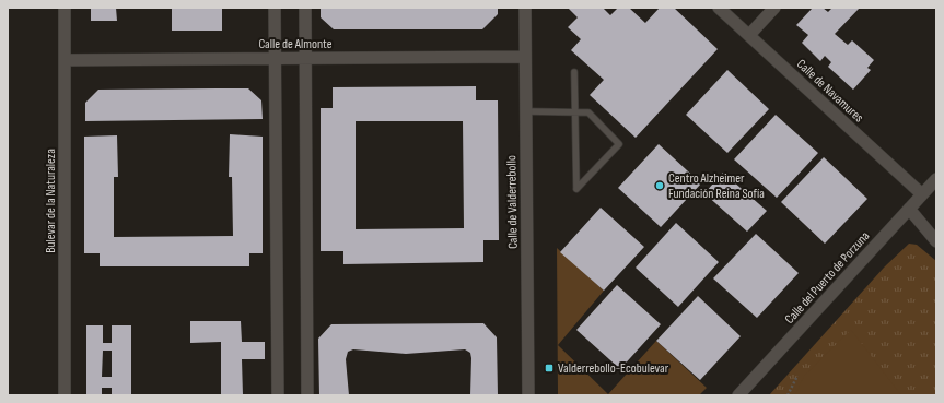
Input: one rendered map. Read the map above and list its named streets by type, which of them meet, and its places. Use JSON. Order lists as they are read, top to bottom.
{
  "streets": {
    "street": [
      "Calle de Almonte",
      "Calle de Navamures",
      "Bulevar de la Naturaleza",
      "Calle de Valderrebollo",
      "Calle del Puerto de Porzuna"
    ]
  },
  "crossings": [
    ["Calle de Almonte", "Bulevar de la Naturaleza"],
    ["Calle de Almonte", "Calle de Valderrebollo"],
    ["Calle de Navamures", "Calle del Puerto de Porzuna"]
  ],
  "places": {
    "other": ["Centro Alzheimer Fundación Reina Sofía"],
    "transit": ["Valderrebollo-Ecobulevar"]
  }
}
